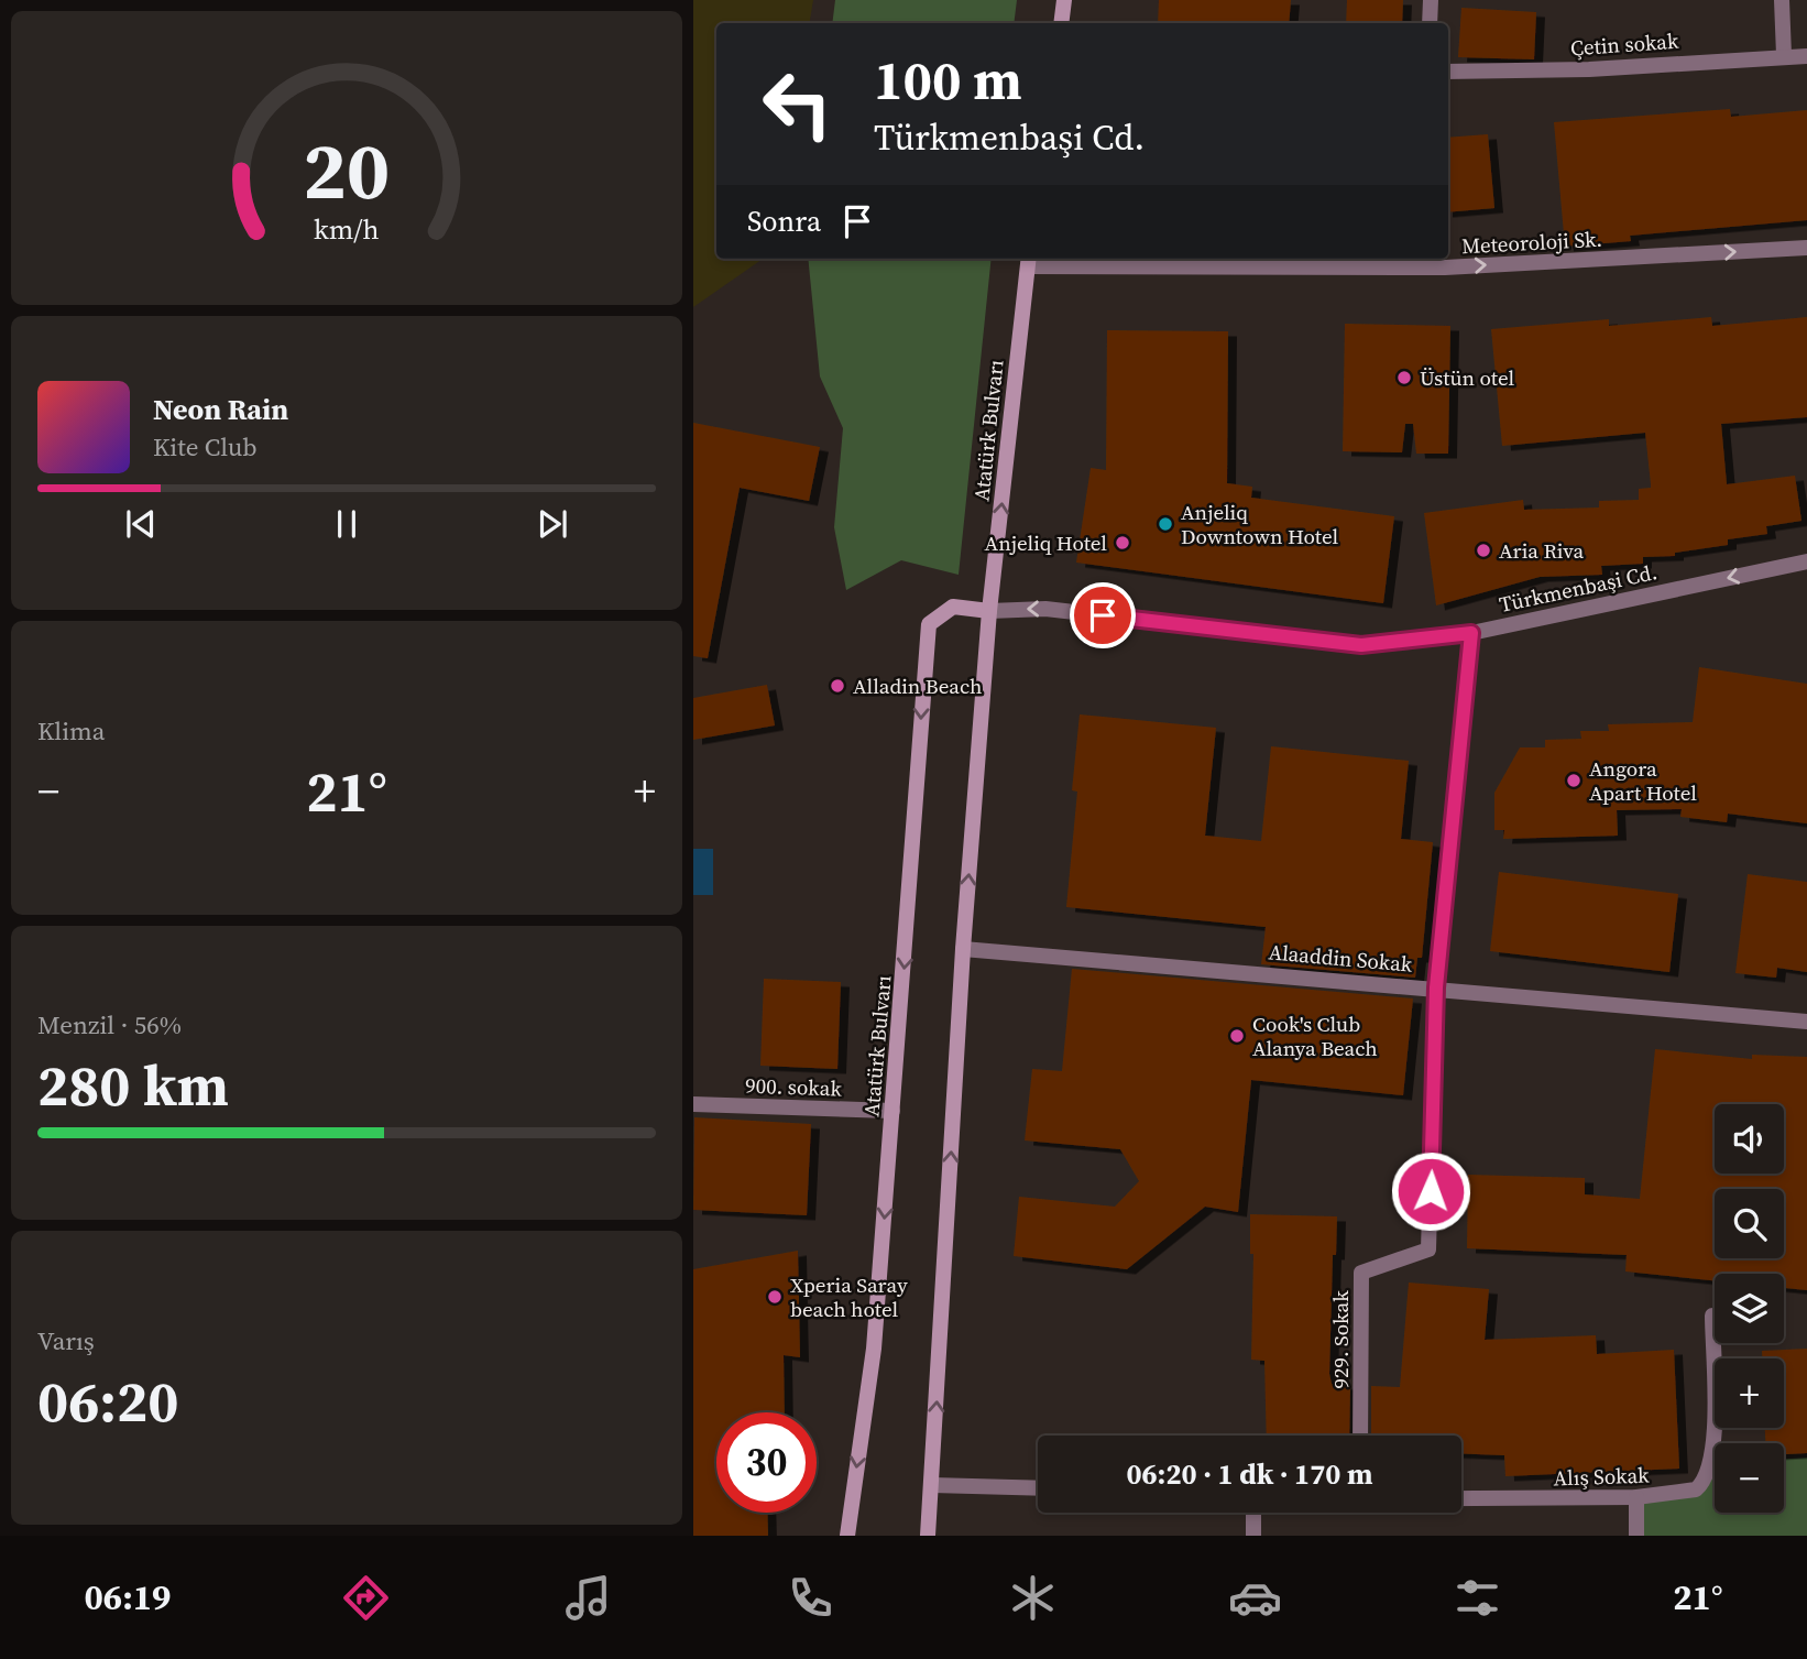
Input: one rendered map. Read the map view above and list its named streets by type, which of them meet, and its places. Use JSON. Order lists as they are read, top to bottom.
{
  "streets": {
    "street": [
      "Çetin sokak",
      "Meteoroloji Sk.",
      "Atatürk Bulvarı",
      "Türkmenbaşi Cd.",
      "Alaaddin Sokak",
      "900. sokak",
      "929. Sokak",
      "Alış Sokak"
    ]
  },
  "crossings": [
    ["Meteoroloji Sk.", "Atatürk Bulvarı"],
    ["Atatürk Bulvarı", "Türkmenbaşi Cd."],
    ["Atatürk Bulvarı", "Alaaddin Sokak"],
    ["Atatürk Bulvarı", "900. sokak"],
    ["Türkmenbaşi Cd.", "929. Sokak"],
    ["Alaaddin Sokak", "929. Sokak"]
  ],
  "one_way": ["Meteoroloji Sk.", "Türkmenbaşi Cd."],
  "places": [
    "Üstün otel",
    "Anjeliq Downtown Hotel",
    "Anjeliq Hotel",
    "Aria Riva",
    "Alladin Beach",
    "Angora Apart Hotel",
    "Cook's Club Alanya Beach",
    "Xperia Saray beach hotel"
  ],
  "page": {
    "turn": ["100 m", "Türkmenbaşi Cd."],
    "then": "Sonra",
    "song": ["Neon Rain", "Kite Club"],
    "tile": [
      "Klima",
      ["Menzil · 56%", "280 km"],
      ["Varış", "06:20"]
    ],
    "heat": ["−", "21°", "+"],
    "map_buttons": ["+", "−"],
    "limit": "30",
    "trip": "06:20 · 1 dk · 170 m",
    "tabs": ["06:19", "21°"],
    "gauge": ["20", "km/h"]
  }
}
